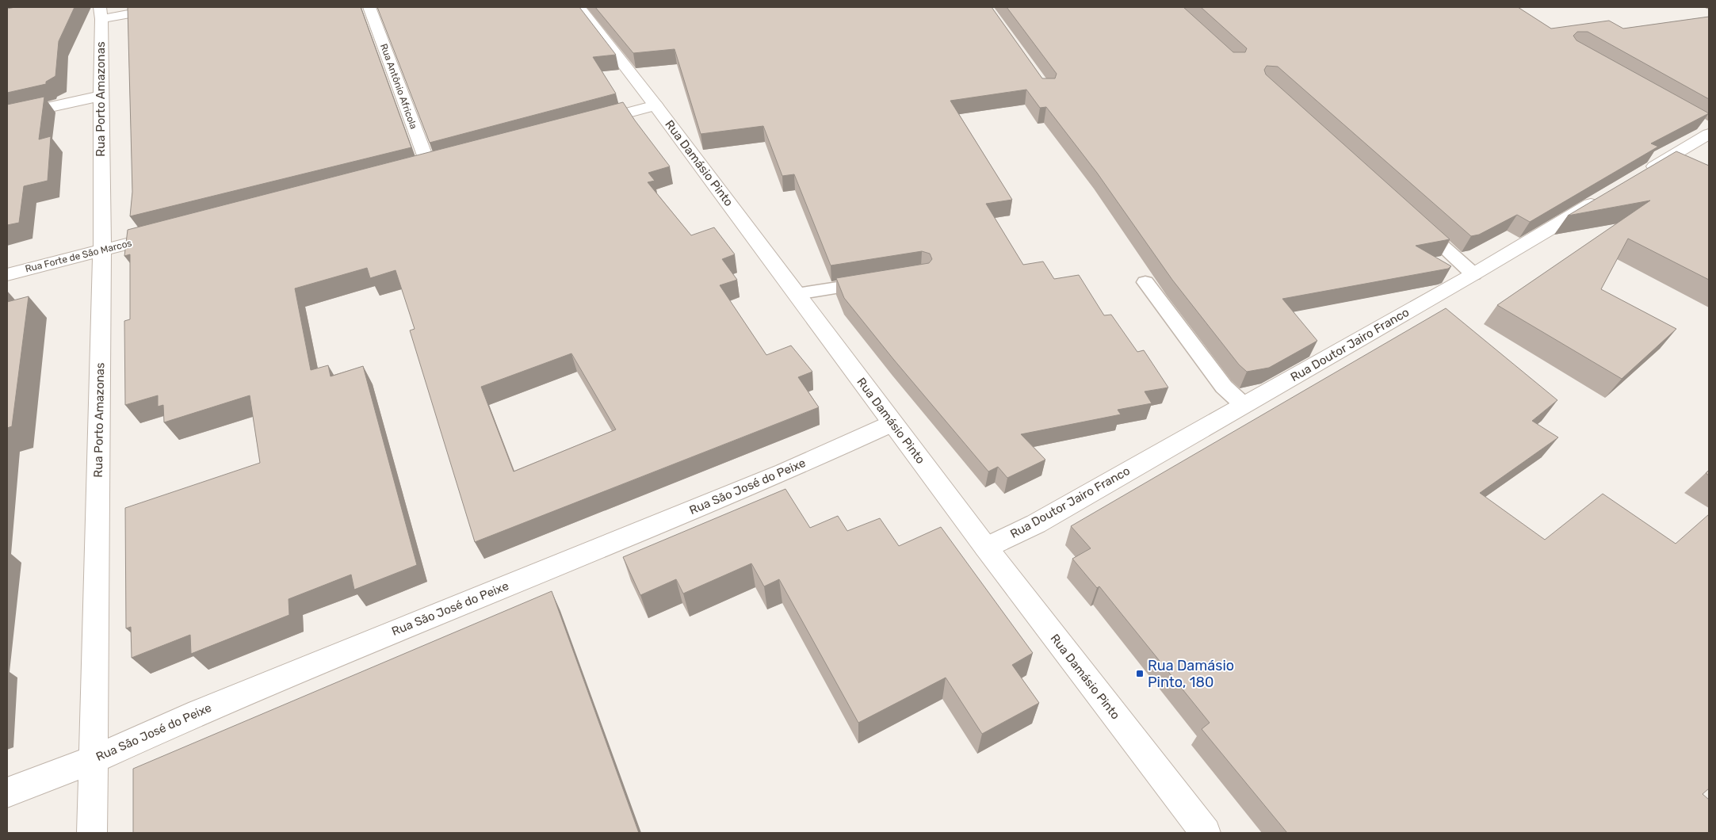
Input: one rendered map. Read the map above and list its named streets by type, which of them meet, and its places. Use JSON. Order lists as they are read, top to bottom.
{
  "streets": {
    "street": [
      "Rua Antônio Africola",
      "Rua Porto Amazonas",
      "Rua Damásio Pinto",
      "Rua Forte de São Marcos",
      "Rua Doutor Jairo Franco",
      "Rua São José do Peixe"
    ]
  },
  "crossings": [
    ["Rua Porto Amazonas", "Rua Forte de São Marcos"],
    ["Rua Porto Amazonas", "Rua São José do Peixe"],
    ["Rua Damásio Pinto", "Rua Doutor Jairo Franco"],
    ["Rua Damásio Pinto", "Rua São José do Peixe"]
  ],
  "places": {
    "transit": ["Rua Damásio Pinto, 180"]
  }
}
